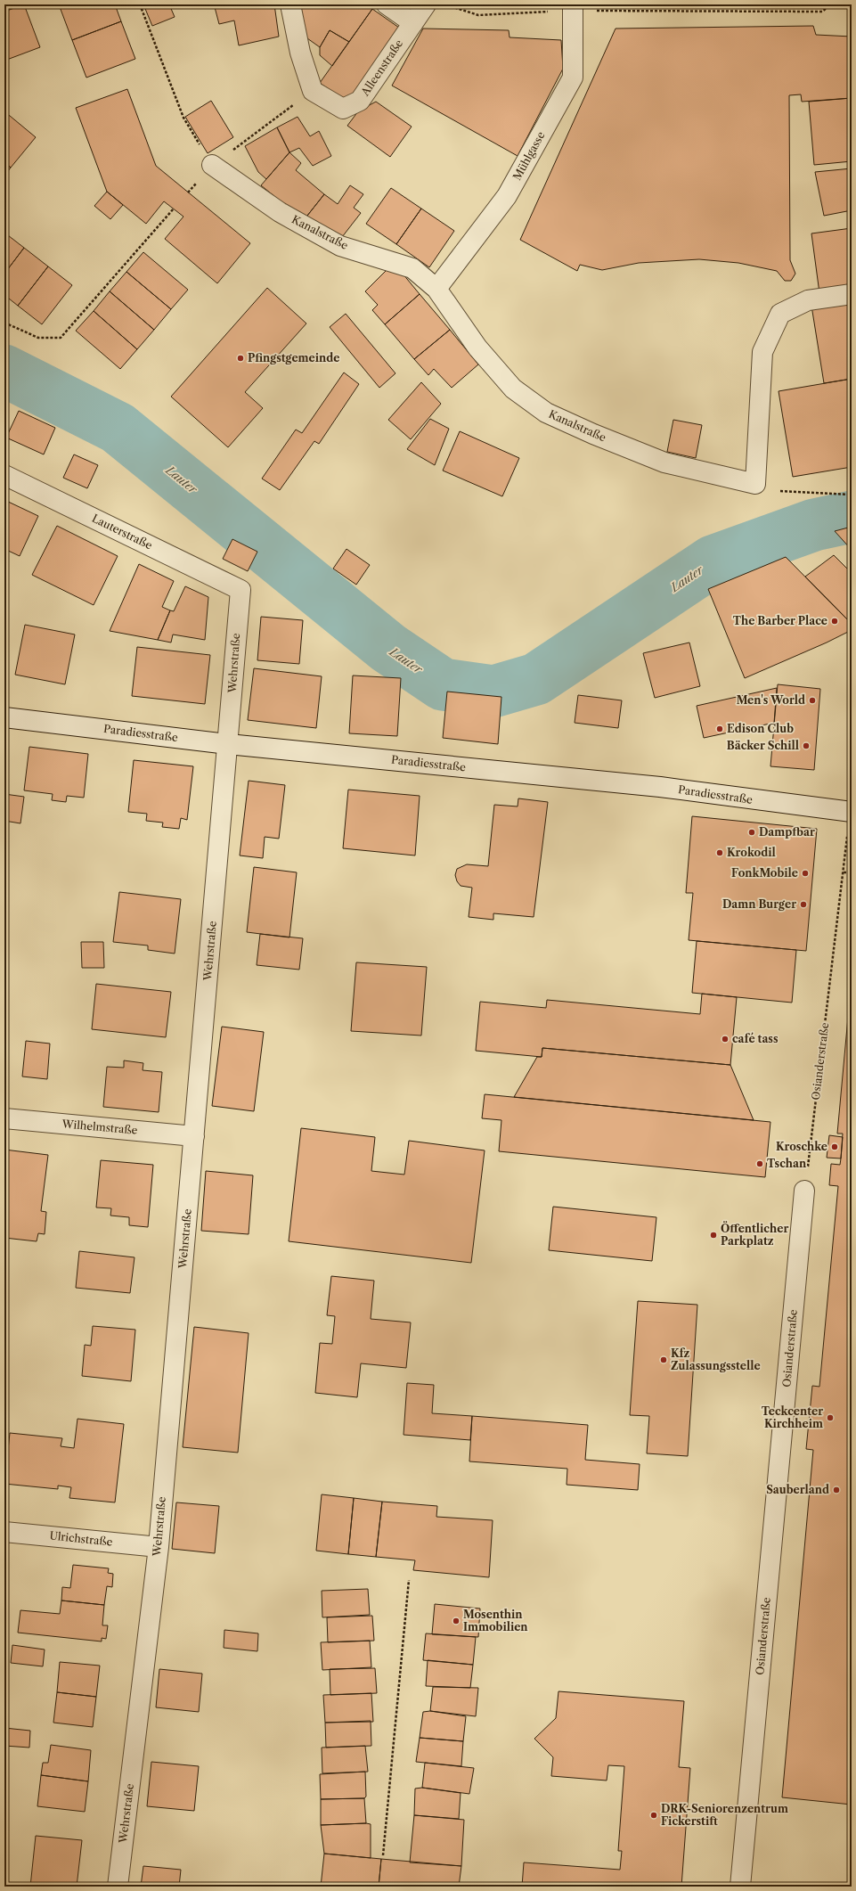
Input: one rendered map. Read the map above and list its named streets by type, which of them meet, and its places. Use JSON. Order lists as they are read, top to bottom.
{
  "streets": {
    "street": [
      "Alleenstraße",
      "Mühlgasse",
      "Kanalstraße",
      "Lauterstraße",
      "Wehrstraße",
      "Paradiesstraße",
      "Osianderstraße",
      "Wilhelmstraße",
      "Ulrichstraße"
    ]
  },
  "crossings": [
    ["Mühlgasse", "Kanalstraße"],
    ["Lauterstraße", "Wehrstraße"],
    ["Wehrstraße", "Paradiesstraße"],
    ["Wehrstraße", "Wilhelmstraße"],
    ["Wehrstraße", "Ulrichstraße"],
    ["Paradiesstraße", "Osianderstraße"]
  ],
  "water": ["Lauter"],
  "places": [
    "Pfingstgemeinde",
    "The Barber Place",
    "Men's World",
    "Edison Club",
    "Bäcker Schill",
    "Dampfbar",
    "Krokodil",
    "FonkMobile",
    "Damn Burger",
    "café tass",
    "Kroschke",
    "Tschan",
    "Öffentlicher Parkplatz",
    "Kfz Zulassungsstelle",
    "Teckcenter Kirchheim",
    "Sauberland",
    "Mosenthin Immobilien",
    "DRK-Seniorenzentrum Fickerstift"
  ]
}
